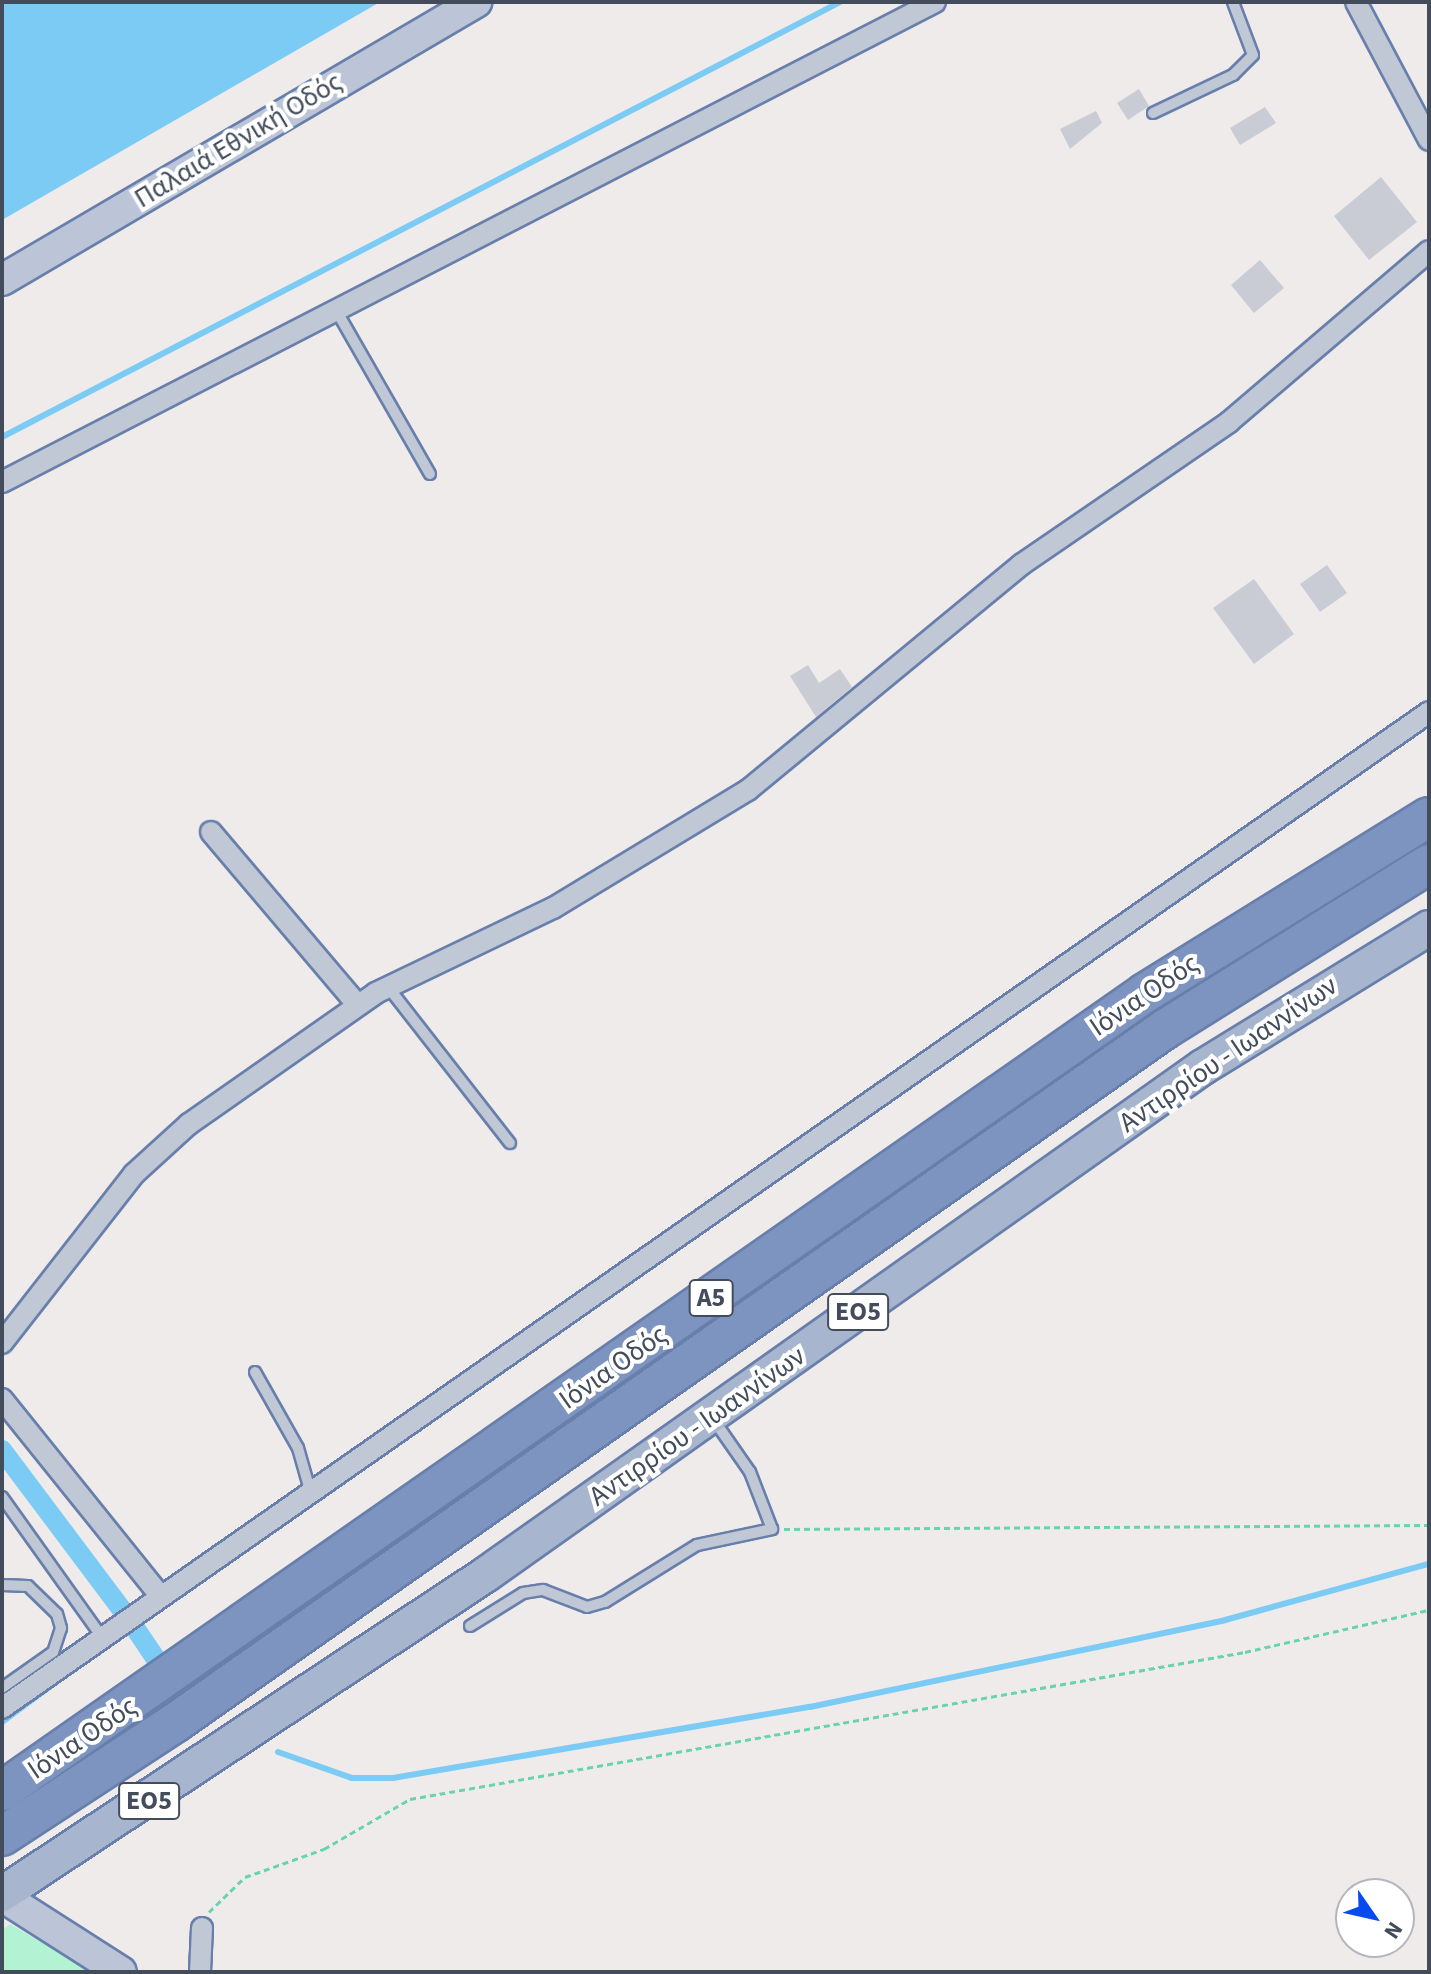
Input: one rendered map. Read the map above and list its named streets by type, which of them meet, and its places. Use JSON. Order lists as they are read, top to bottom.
{
  "streets": {
    "highway": ["Ιόνια Οδός", "Α5"],
    "main road": ["Παλαιά Εθνική Οδός", "Αντιρρίου - Ιωαννίνων", "ΕΟ5"]
  },
  "north": "bottom right"
}
